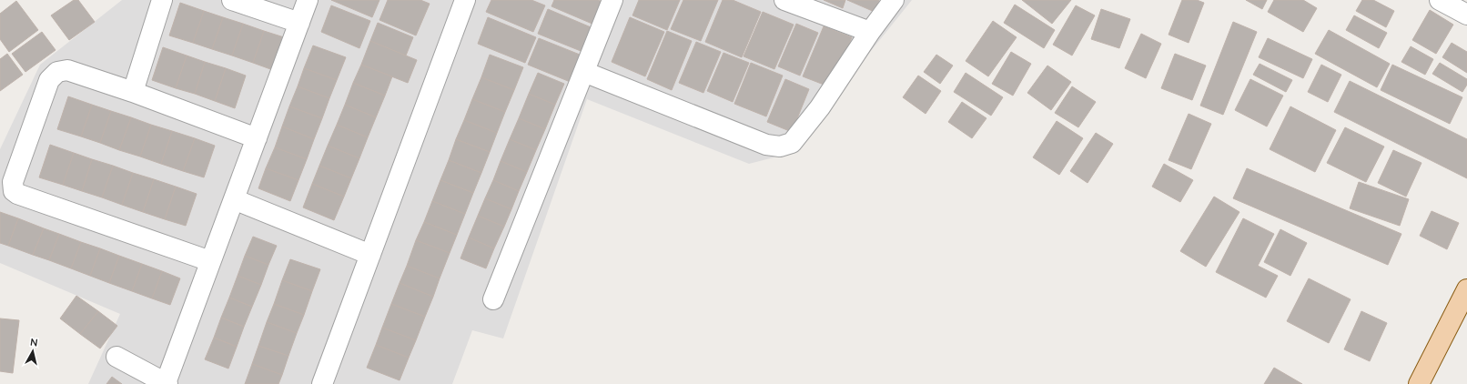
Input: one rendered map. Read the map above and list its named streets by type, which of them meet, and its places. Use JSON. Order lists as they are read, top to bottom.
{
  "north": "top"
}
